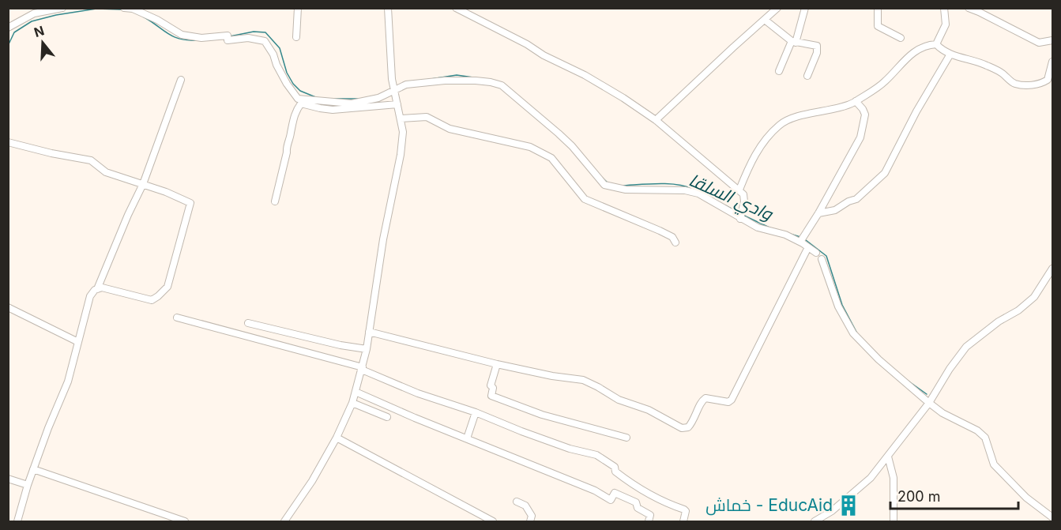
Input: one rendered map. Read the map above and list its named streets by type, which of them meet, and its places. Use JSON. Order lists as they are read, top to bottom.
{
  "water": ["وادي السلقا"],
  "places": {
    "building": ["خماش - EducAid"]
  },
  "scale_bar": "200 m",
  "north": "top"
}
